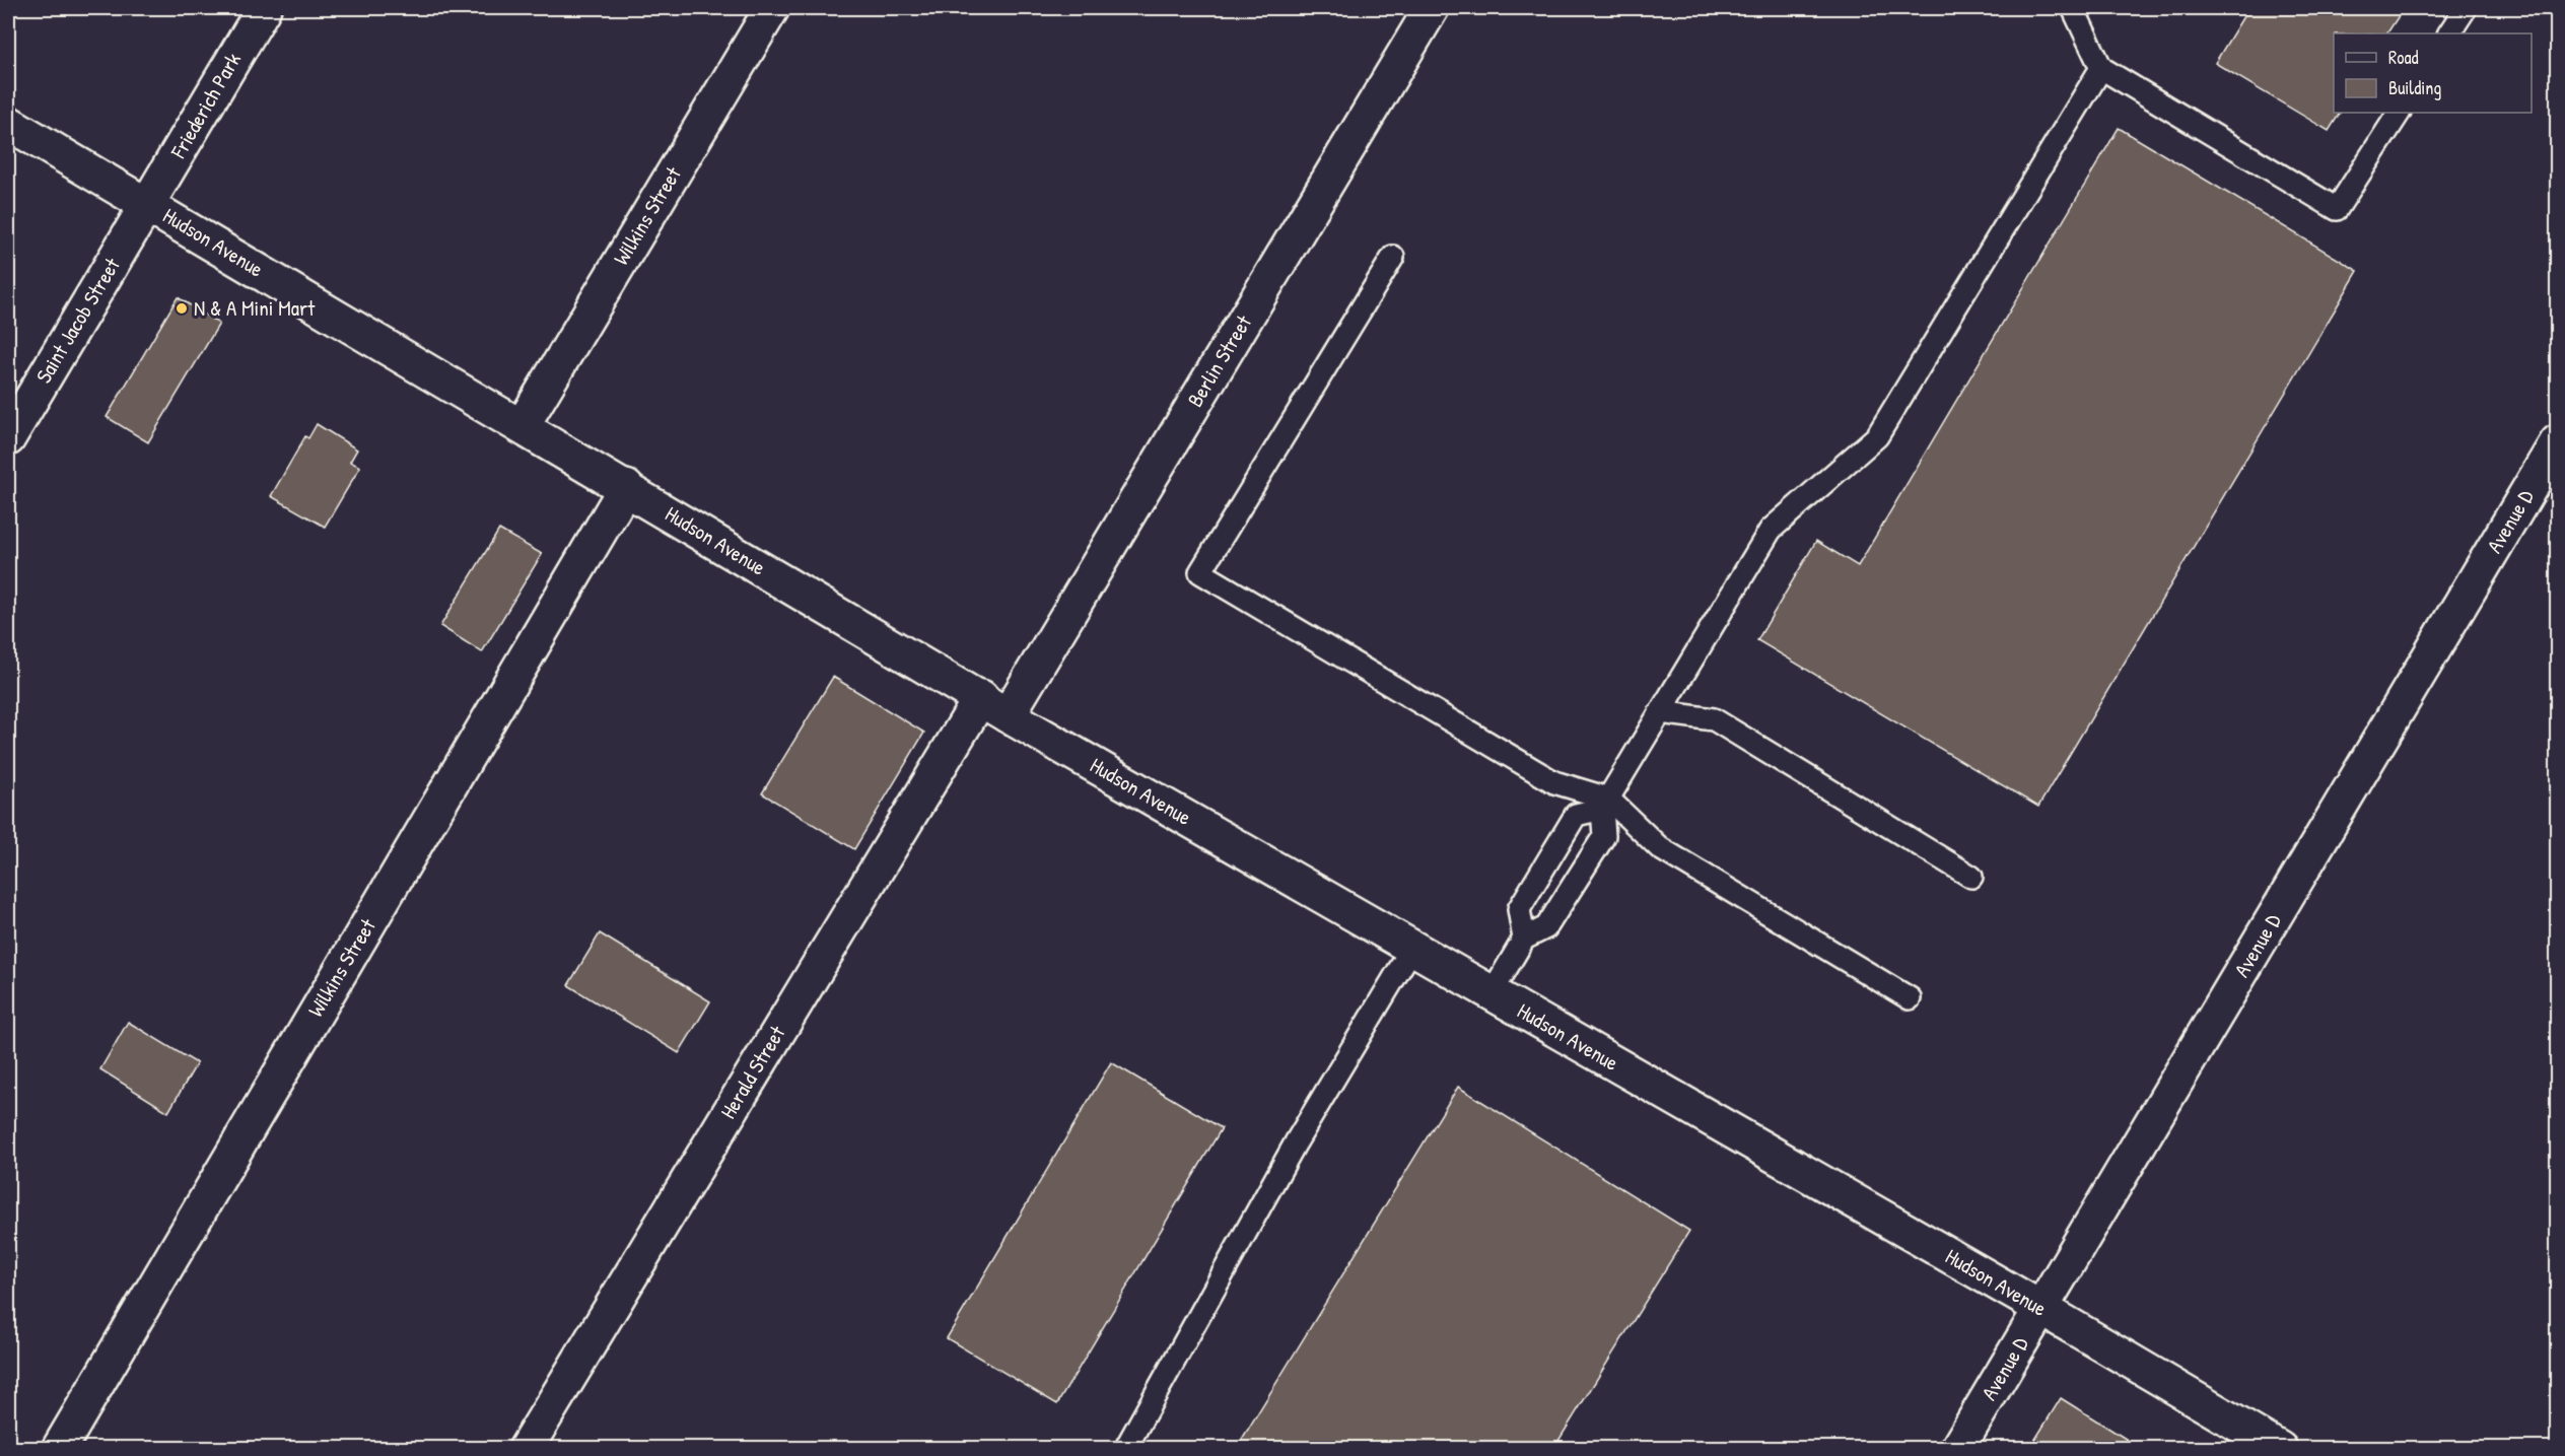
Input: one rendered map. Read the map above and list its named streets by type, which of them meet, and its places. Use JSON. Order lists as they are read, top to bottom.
{
  "streets": {
    "street": [
      "Friederich Park",
      "Wilkins Street",
      "Hudson Avenue",
      "Saint Jacob Street",
      "Berlin Street",
      "Avenue D",
      "Herald Street"
    ]
  },
  "crossings": [
    ["Friederich Park", "Hudson Avenue"],
    ["Friederich Park", "Saint Jacob Street"],
    ["Wilkins Street", "Hudson Avenue"],
    ["Hudson Avenue", "Saint Jacob Street"],
    ["Hudson Avenue", "Berlin Street"],
    ["Hudson Avenue", "Avenue D"],
    ["Hudson Avenue", "Herald Street"]
  ],
  "places": ["N & A Mini Mart"],
  "legend": ["Road", "Building"]
}
